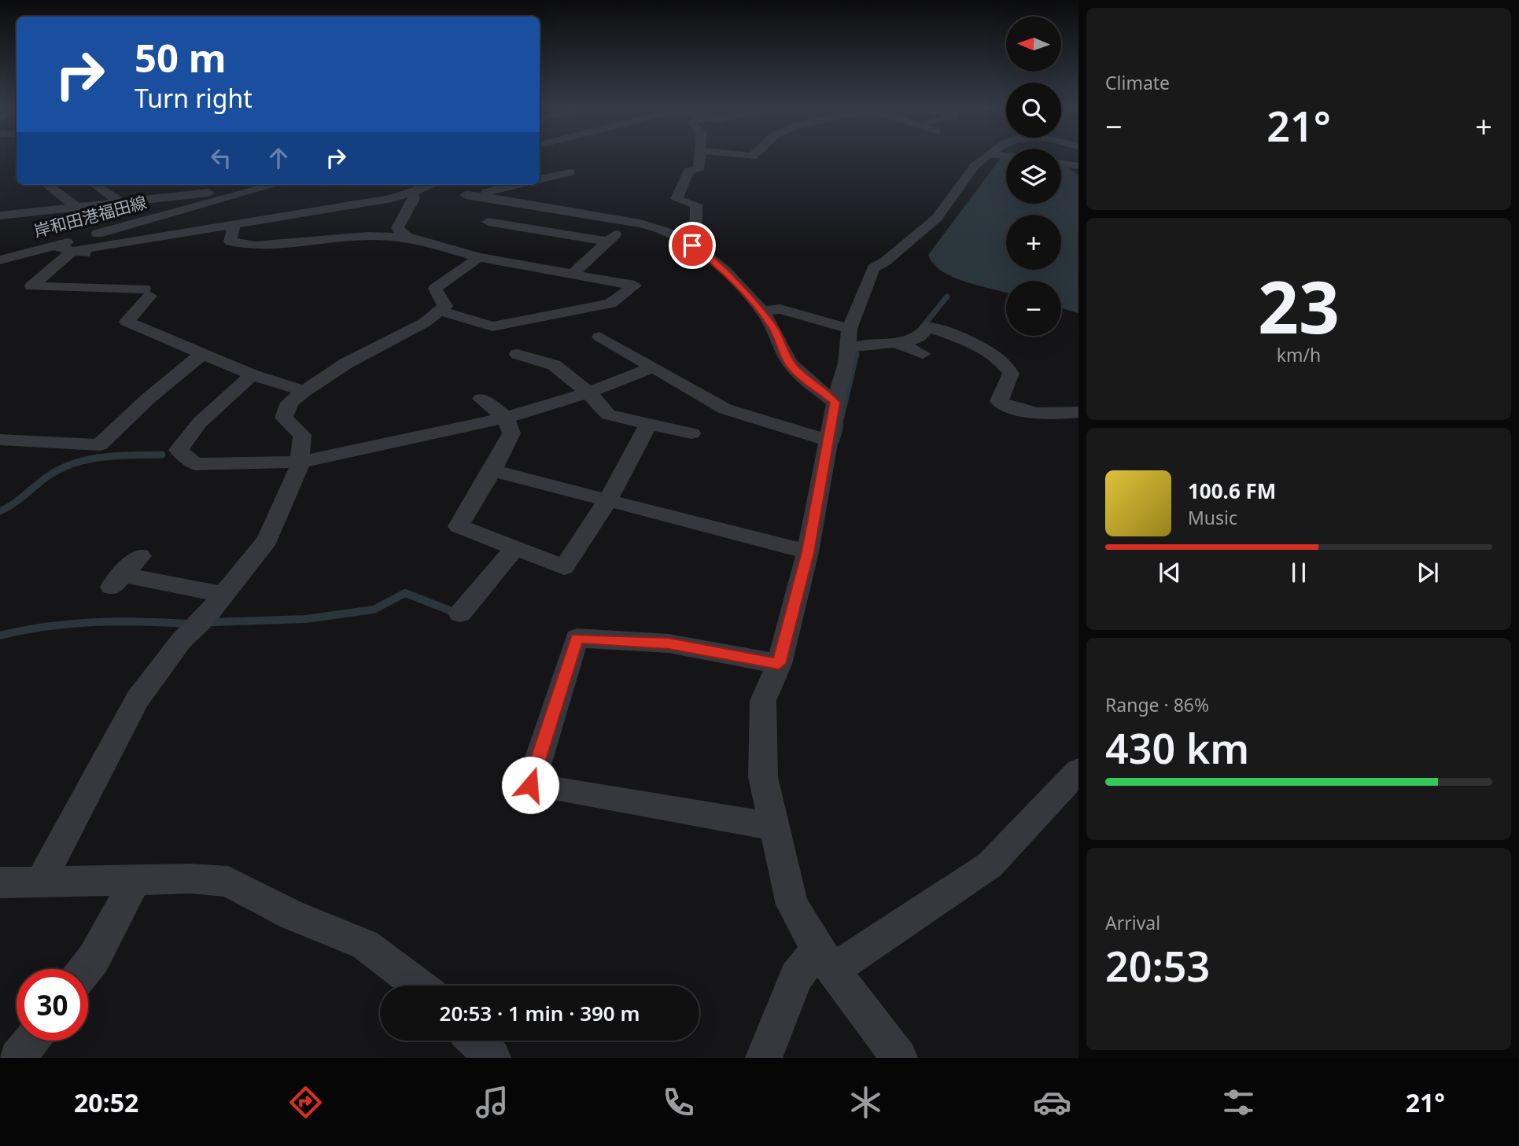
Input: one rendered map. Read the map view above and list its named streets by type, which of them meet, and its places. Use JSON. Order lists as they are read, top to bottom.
{
  "streets": {
    "street": ["岸和田港福田線"]
  },
  "north": "left",
  "page": {
    "tile": [
      "Climate",
      ["23", "km/h"],
      ["Range · 86%", "430 km"],
      ["Arrival", "20:53"]
    ],
    "map_buttons": ["+", "−"],
    "turn": ["50 m", "Turn right"],
    "heat": ["−", "21°", "+"],
    "song": ["100.6 FM", "Music"],
    "limit": "30",
    "trip": "20:53 · 1 min · 390 m",
    "tabs": ["20:52", "21°"]
  }
}
